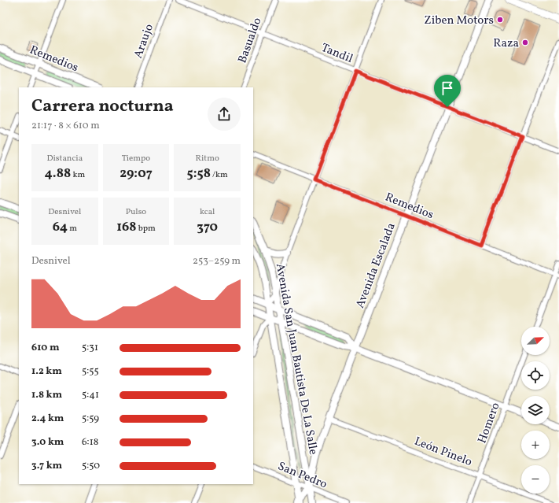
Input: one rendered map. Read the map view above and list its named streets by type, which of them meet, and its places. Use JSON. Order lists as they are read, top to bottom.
{
  "streets": {
    "street": [
      "Basualdo",
      "Araujo",
      "Tandil",
      "Remedios",
      "Avenida Escalada",
      "Avenida San Juan Bautista De La Salle",
      "Homero",
      "León Pinelo",
      "San Pedro"
    ]
  },
  "crossings": [
    ["Basualdo", "Tandil"],
    ["Tandil", "Avenida Escalada"],
    ["Remedios", "Avenida Escalada"],
    ["Avenida Escalada", "Avenida San Juan Bautista De La Salle"],
    ["Avenida Escalada", "León Pinelo"],
    ["Avenida Escalada", "San Pedro"],
    ["Avenida San Juan Bautista De La Salle", "San Pedro"],
    ["Homero", "León Pinelo"]
  ],
  "places": ["Ziben Motors", "Raza"],
  "north": "top right",
  "page": {
    "heading": ["Carrera nocturna", "21:17 · 8 × 610 m"],
    "stats": [
      ["Distancia", "4.88 km"],
      ["Tiempo", "29:07"],
      ["Ritmo", "5:58 /km"],
      ["Desnivel", "64 m"],
      ["Pulso", "168 bpm"],
      ["kcal", "370"]
    ],
    "chart": ["Desnivel", "253–259 m"],
    "map_buttons": ["+", "−"],
    "list": [
      {
        "name": "610 m",
        "note": "5:31"
      },
      {
        "name": "1.2 km",
        "note": "5:55"
      },
      {
        "name": "1.8 km",
        "note": "5:41"
      },
      {
        "name": "2.4 km",
        "note": "5:59"
      },
      {
        "name": "3.0 km",
        "note": "6:18"
      },
      {
        "name": "3.7 km",
        "note": "5:50"
      }
    ]
  }
}
